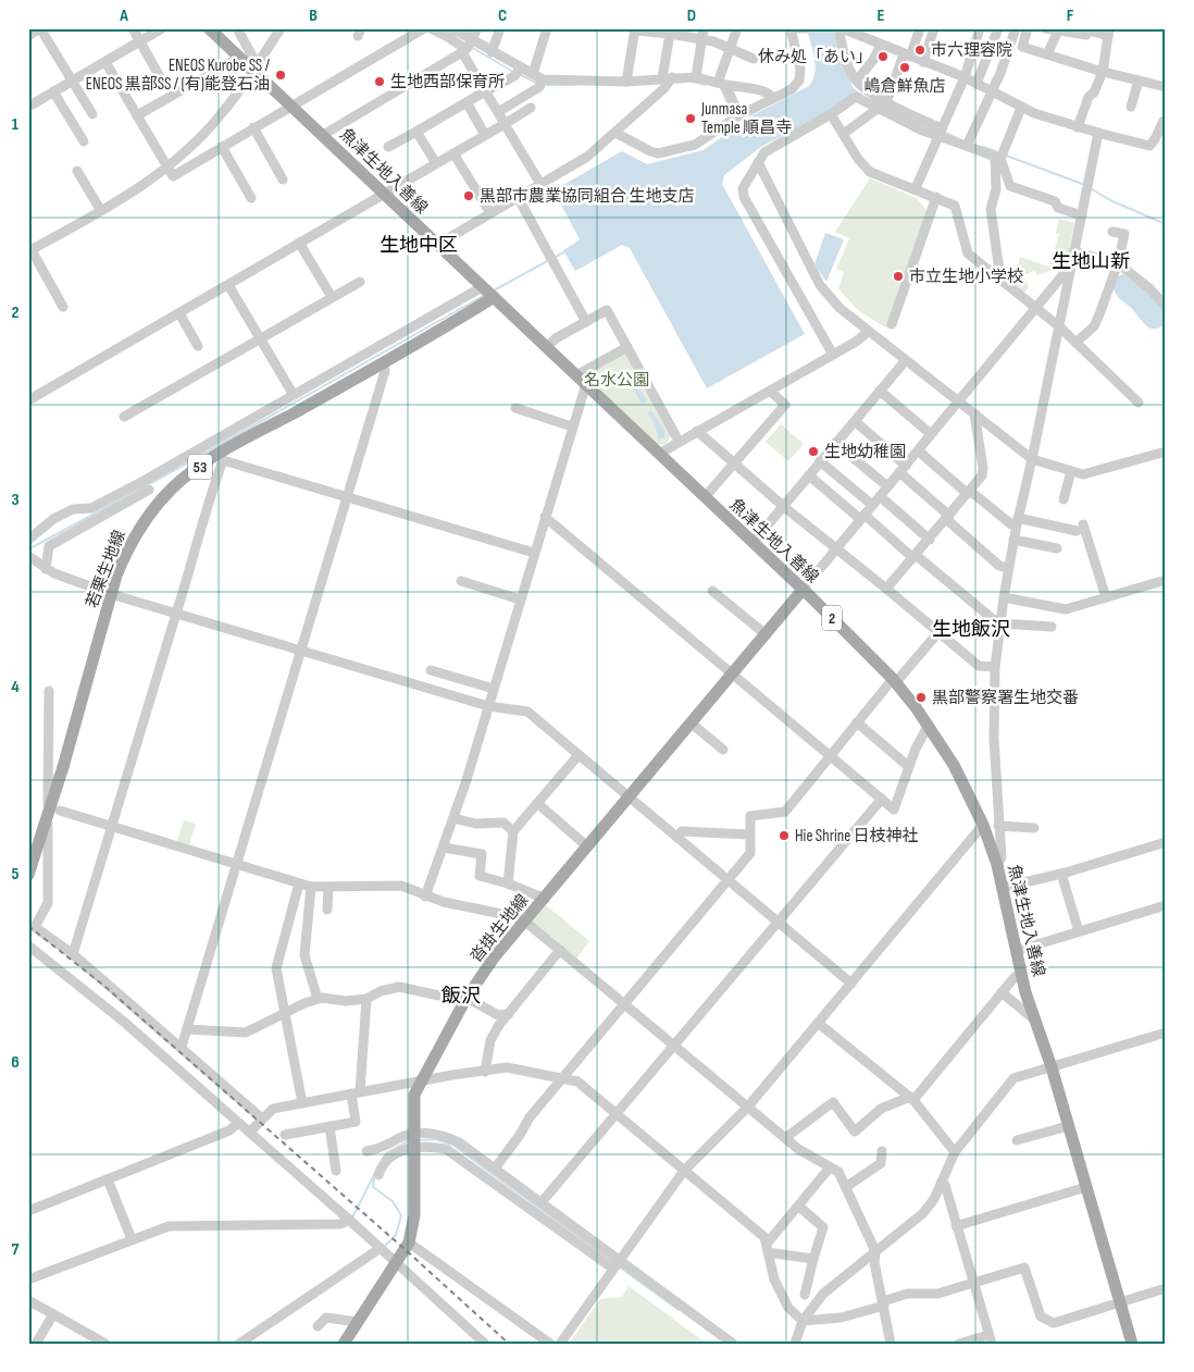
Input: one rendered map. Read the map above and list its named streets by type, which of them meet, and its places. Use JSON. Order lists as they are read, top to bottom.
{
  "streets": {
    "main road": [
      "魚津生地入善線",
      "53",
      "若栗生地線",
      "2",
      "沓掛生地線"
    ]
  },
  "crossings": [
    ["魚津生地入善線", "若栗生地線"],
    ["魚津生地入善線", "沓掛生地線"]
  ],
  "districts": [
    "生地中区",
    "生地山新",
    "生地飯沢",
    "飯沢"
  ],
  "parks": ["名水公園"],
  "places": [
    "市六理容院",
    "休み処「あい」",
    "嶋倉鮮魚店",
    "ENEOS Kurobe SS / ENEOS 黒部SS / (有)能登石油",
    "生地西部保育所",
    "Junmasa Temple 順昌寺",
    "黒部市農業協同組合 生地支店",
    "市立生地小学校",
    "生地幼稚園",
    "黒部警察署生地交番",
    "Hie Shrine 日枝神社"
  ],
  "grid": {
    "columns": [
      "A",
      "B",
      "C",
      "D",
      "E",
      "F"
    ],
    "rows": [
      "1",
      "2",
      "3",
      "4",
      "5",
      "6",
      "7"
    ]
  }
}
